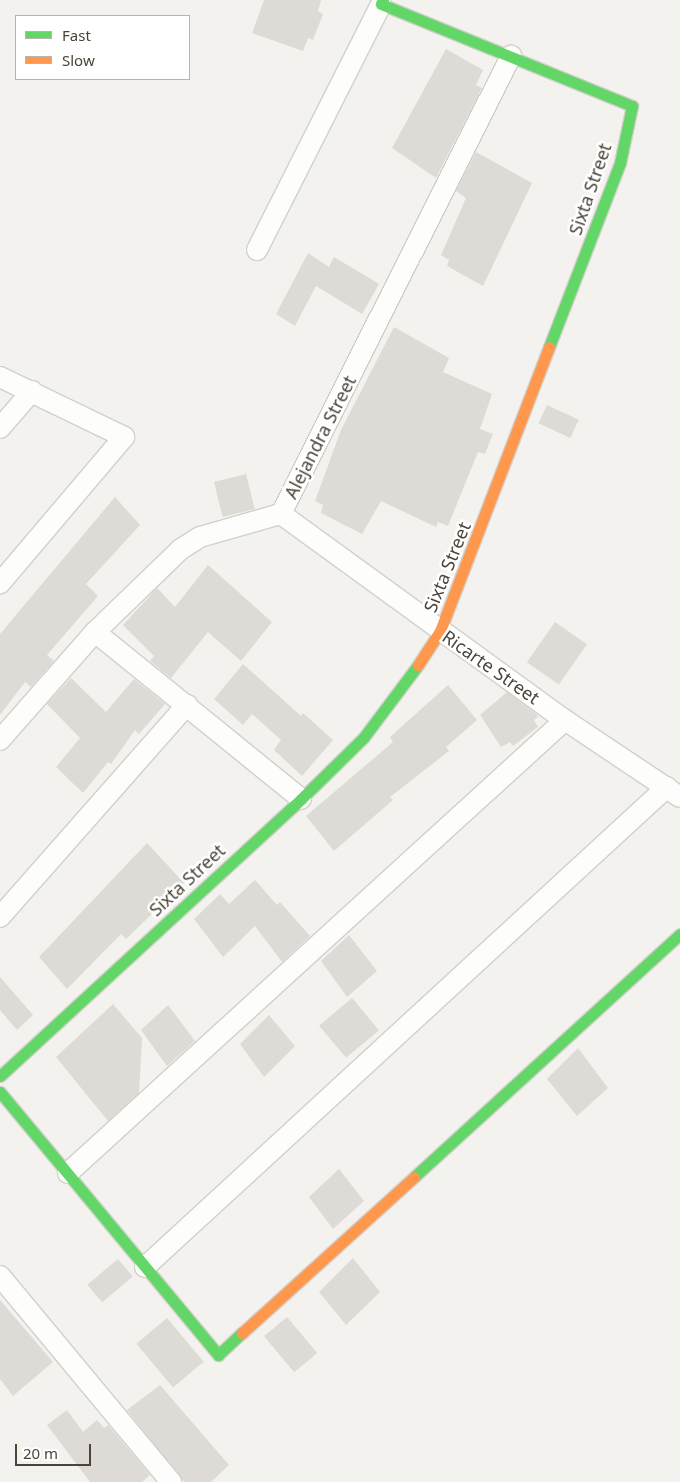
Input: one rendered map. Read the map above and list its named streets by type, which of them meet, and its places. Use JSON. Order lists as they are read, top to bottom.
{
  "streets": {
    "street": ["Sixta Street", "Alejandra Street", "Ricarte Street"]
  },
  "crossings": [
    ["Sixta Street", "Alejandra Street"],
    ["Sixta Street", "Ricarte Street"],
    ["Alejandra Street", "Ricarte Street"]
  ],
  "legend": ["Fast", "Slow"],
  "scale_bar": "20 m"
}
